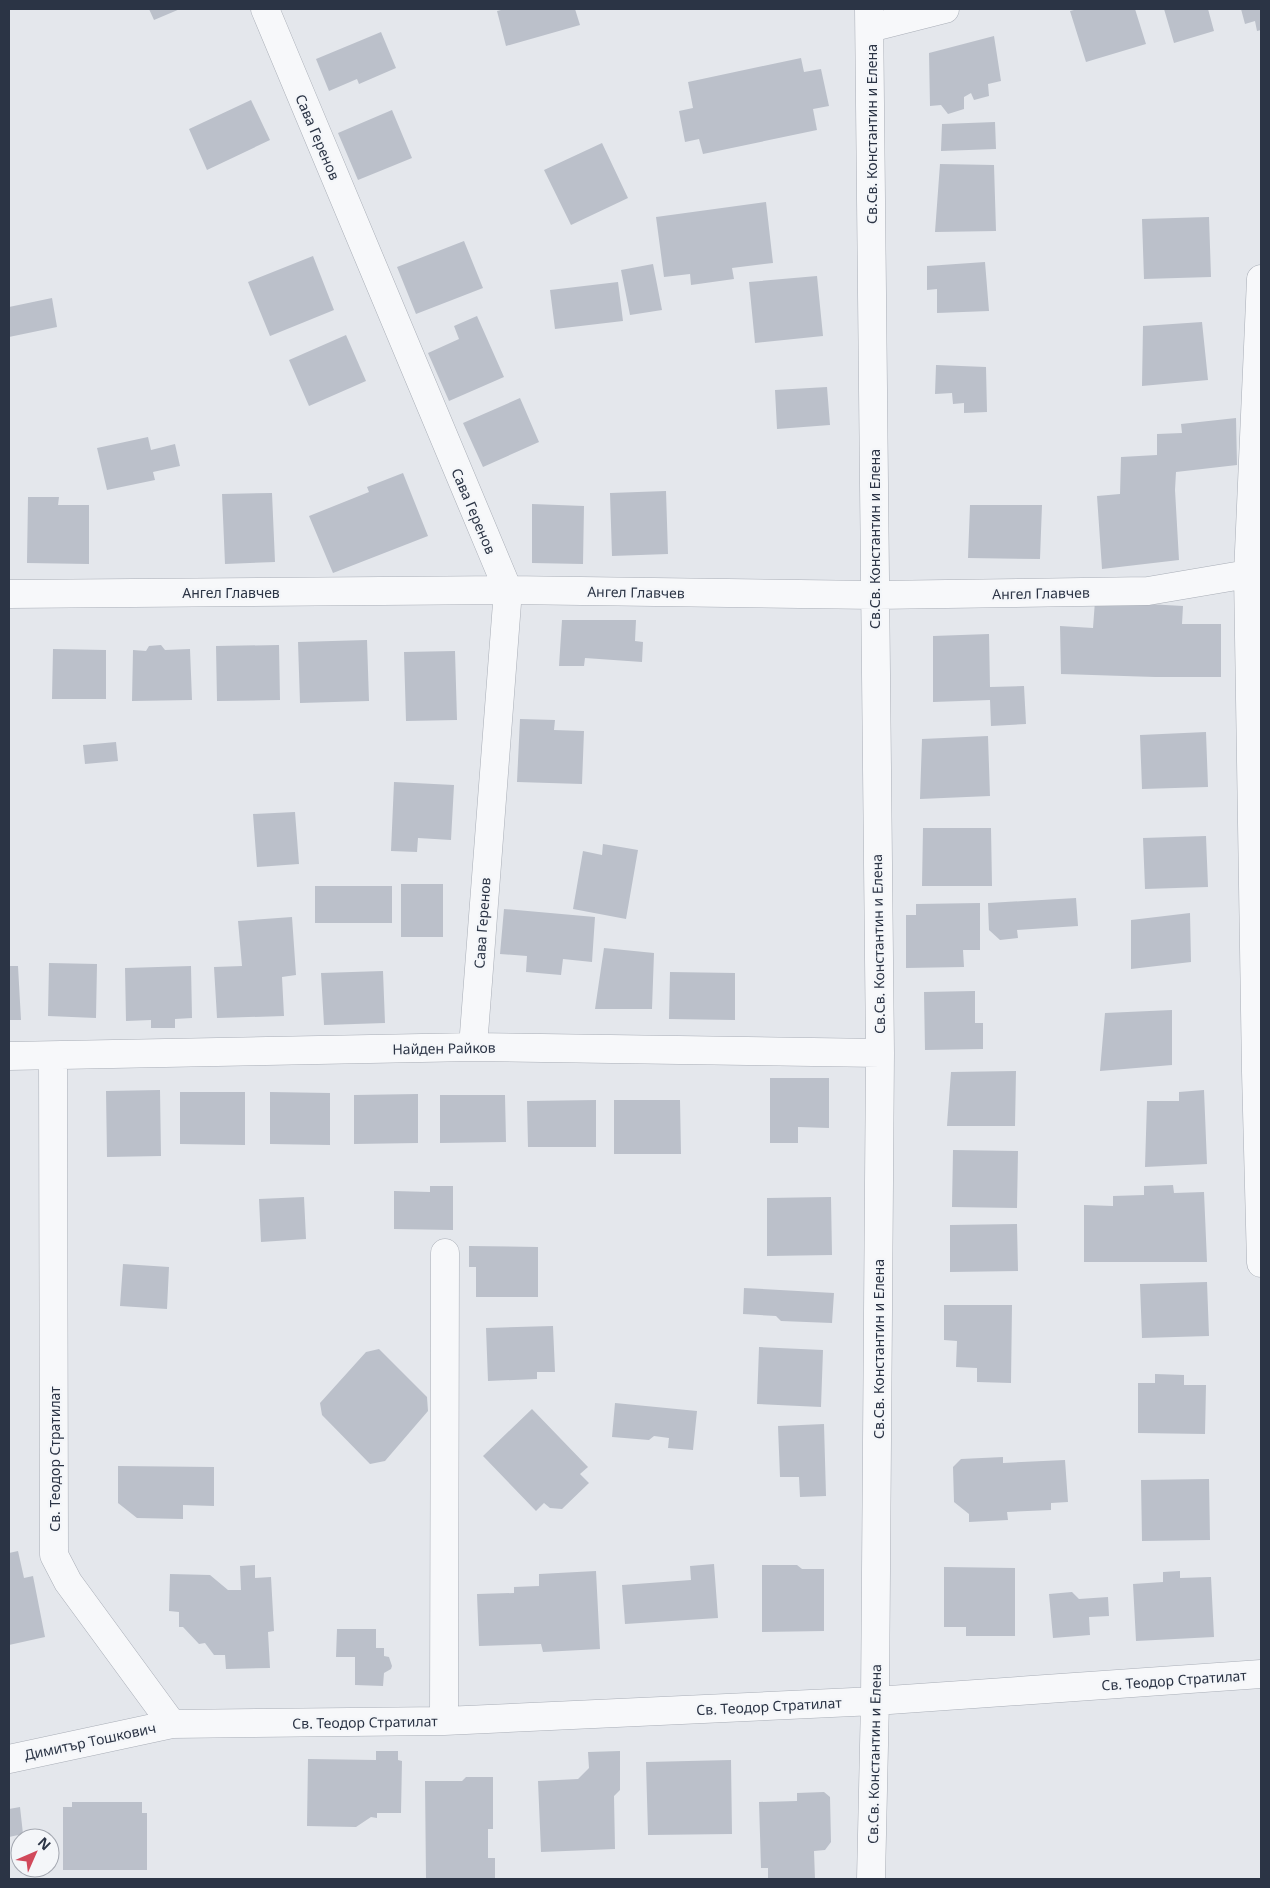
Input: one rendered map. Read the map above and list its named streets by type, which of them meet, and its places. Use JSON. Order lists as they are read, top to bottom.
{
  "streets": {
    "street": [
      "Св.Св. Константин и Елена",
      "Сава Геренов",
      "Ангел Главчев",
      "Найден Райков",
      "Св. Теодор Стратилат",
      "Димитър Тошкович"
    ]
  },
  "crossings": [
    ["Св.Св. Константин и Елена", "Ангел Главчев"],
    ["Св.Св. Константин и Елена", "Найден Райков"],
    ["Св.Св. Константин и Елена", "Св. Теодор Стратилат"],
    ["Сава Геренов", "Ангел Главчев"],
    ["Сава Геренов", "Найден Райков"],
    ["Найден Райков", "Св. Теодор Стратилат"],
    ["Св. Теодор Стратилат", "Димитър Тошкович"]
  ],
  "north": "top right"
}
